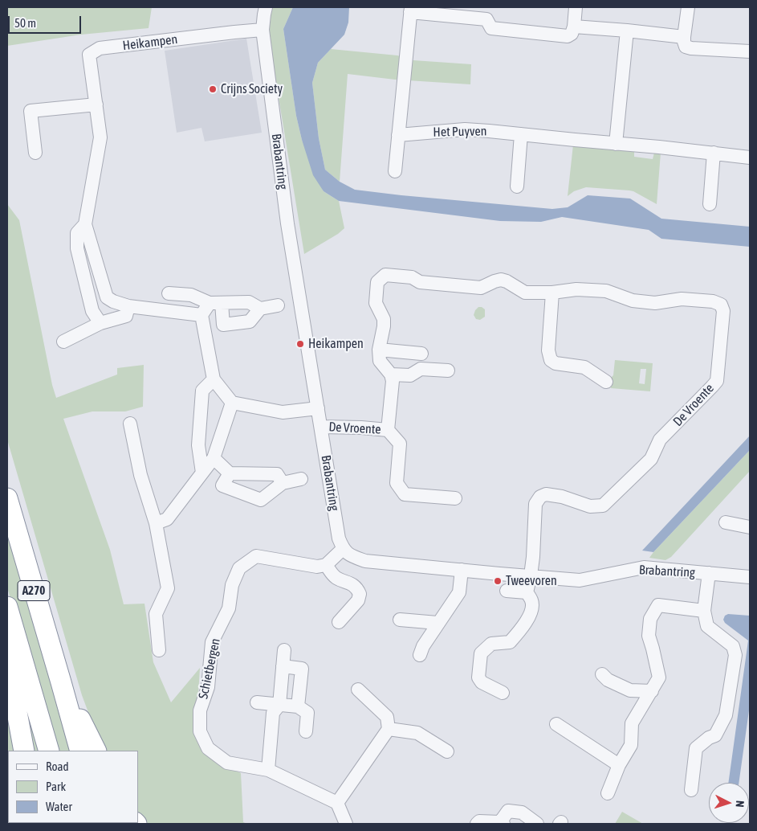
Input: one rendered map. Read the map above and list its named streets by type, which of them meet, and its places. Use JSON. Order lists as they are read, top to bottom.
{
  "streets": {
    "highway": ["A270"],
    "street": [
      "Heikampen",
      "Het Puyven",
      "Brabantring",
      "De Vroente",
      "Schietbergen"
    ]
  },
  "crossings": [
    ["Heikampen", "Brabantring"],
    ["Brabantring", "De Vroente"]
  ],
  "places": ["Crijns Society", "Heikampen", "Tweevoren"],
  "legend": ["Road", "Park", "Water"],
  "scale_bar": "50 m",
  "north": "right"
}
